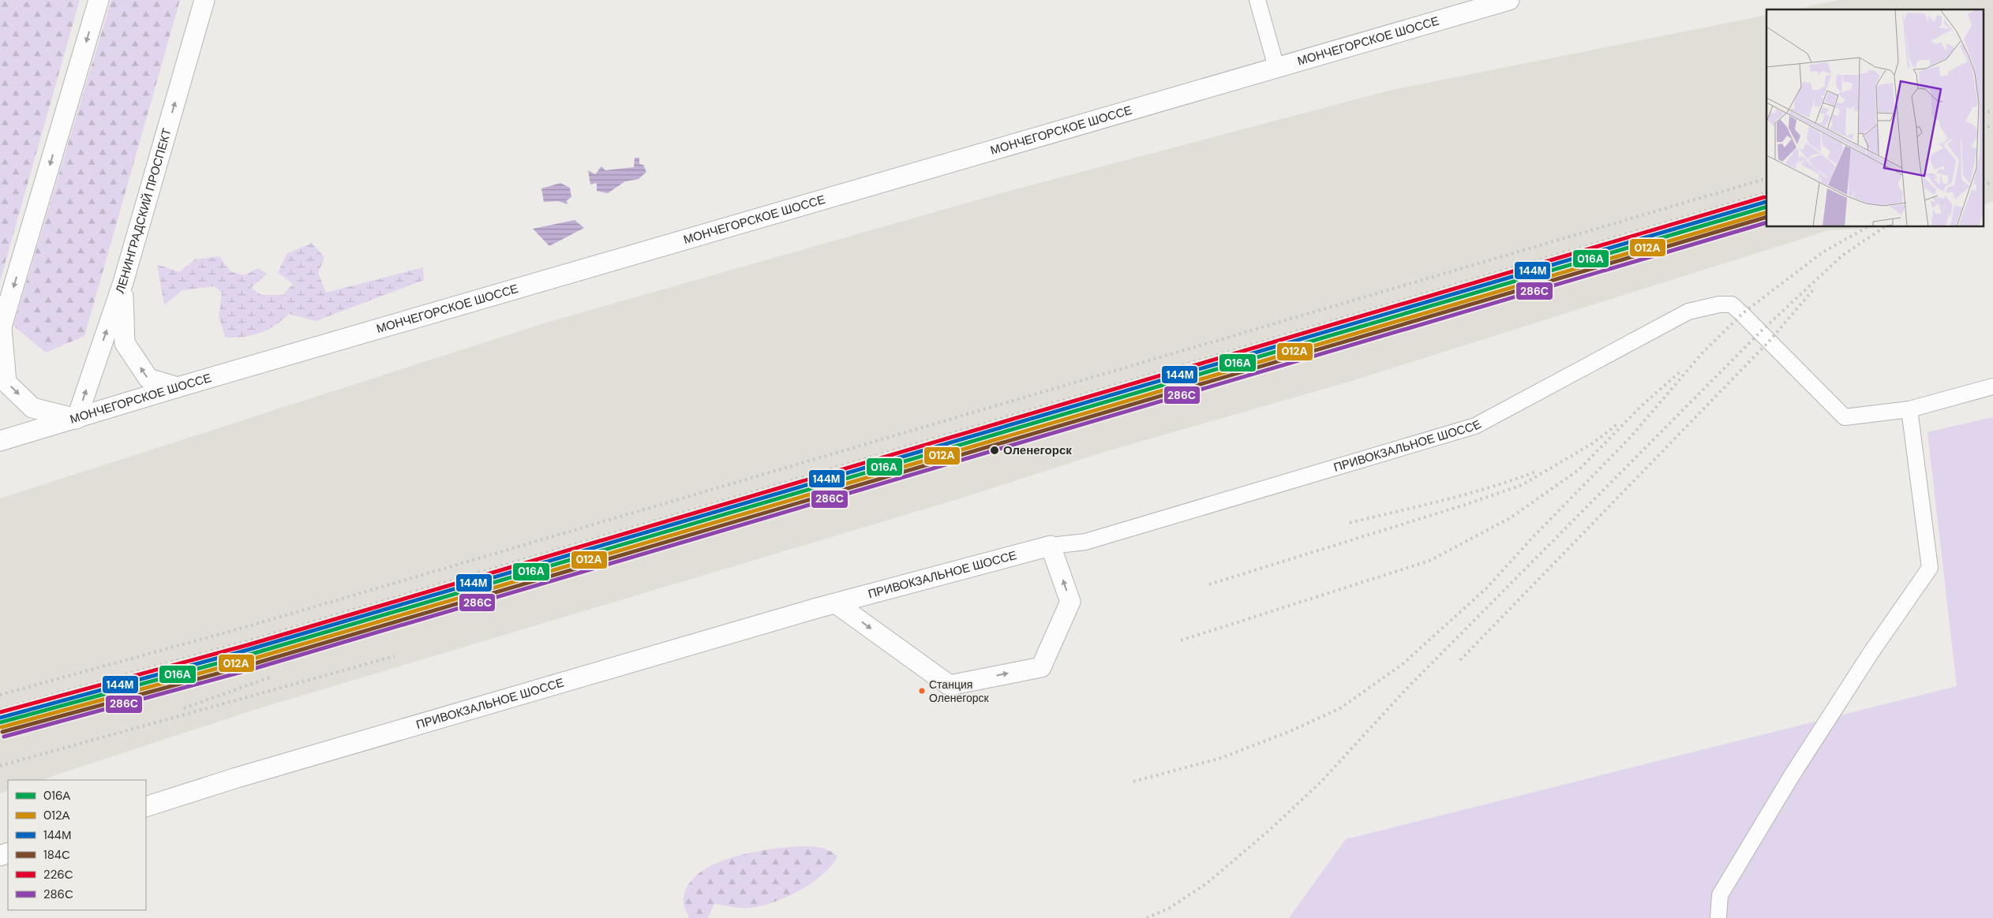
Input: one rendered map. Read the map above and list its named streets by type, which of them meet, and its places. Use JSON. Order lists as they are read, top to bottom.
{
  "streets": {
    "street": ["МОНЧЕГОРСКОЕ ШОССЕ", "ЛЕНИНГРАДСКИЙ ПРОСПЕКТ", "ПРИВОКЗАЛЬНОЕ ШОССЕ"]
  },
  "crossings": [
    ["МОНЧЕГОРСКОЕ ШОССЕ", "ЛЕНИНГРАДСКИЙ ПРОСПЕКТ"]
  ],
  "places": ["Оленегорск", "Станция Оленегорск"],
  "lines": [
    "transit line 226С",
    "transit line 144М",
    "transit line 016А",
    "transit line 012А",
    "transit line 184С",
    "transit line 286С"
  ],
  "legend": [
    "016А",
    "012А",
    "144М",
    "184С",
    "226С",
    "286С"
  ]
}
